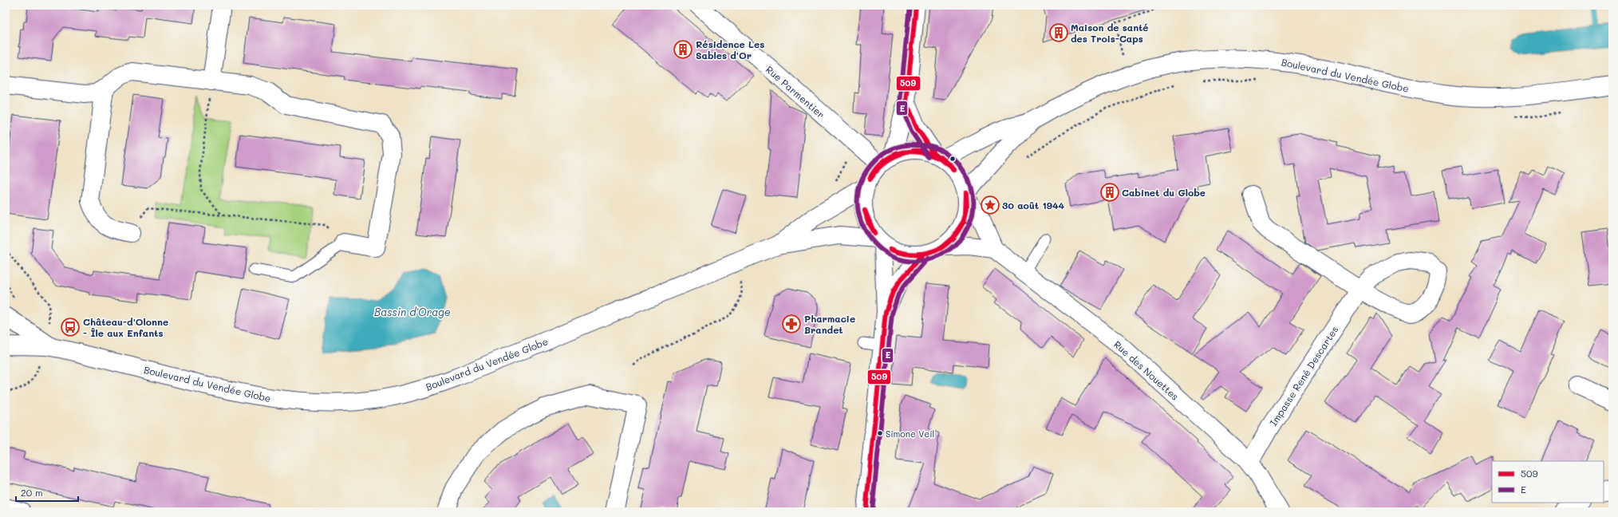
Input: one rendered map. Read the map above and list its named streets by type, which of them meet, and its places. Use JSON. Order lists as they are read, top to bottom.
{
  "streets": {
    "main road": [
      "Boulevard du Vendée Globe",
      "Rue Parmentier",
      "Rue des Nouettes",
      "Impasse René Descartes"
    ]
  },
  "crossings": [
    ["Boulevard du Vendée Globe", "Rue Parmentier"],
    ["Boulevard du Vendée Globe", "Rue des Nouettes"],
    ["Rue Parmentier", "Rue des Nouettes"],
    ["Rue des Nouettes", "Impasse René Descartes"]
  ],
  "water": ["Bassin d'Orage"],
  "places": {
    "building": ["Maison de santé des Trois-Caps", "Résidence Les Sables d'Or", "Cabinet du Globe"],
    "place": ["30 août 1944"],
    "pharmacy": ["Pharmacie Brandet"],
    "bus stop": ["Château-d'Olonne - Île aux Enfants"],
    "other": ["Simone Veil"]
  },
  "lines": ["transit line 509", "transit line E"],
  "legend": ["509", "E"],
  "scale_bar": "20 m"
}
